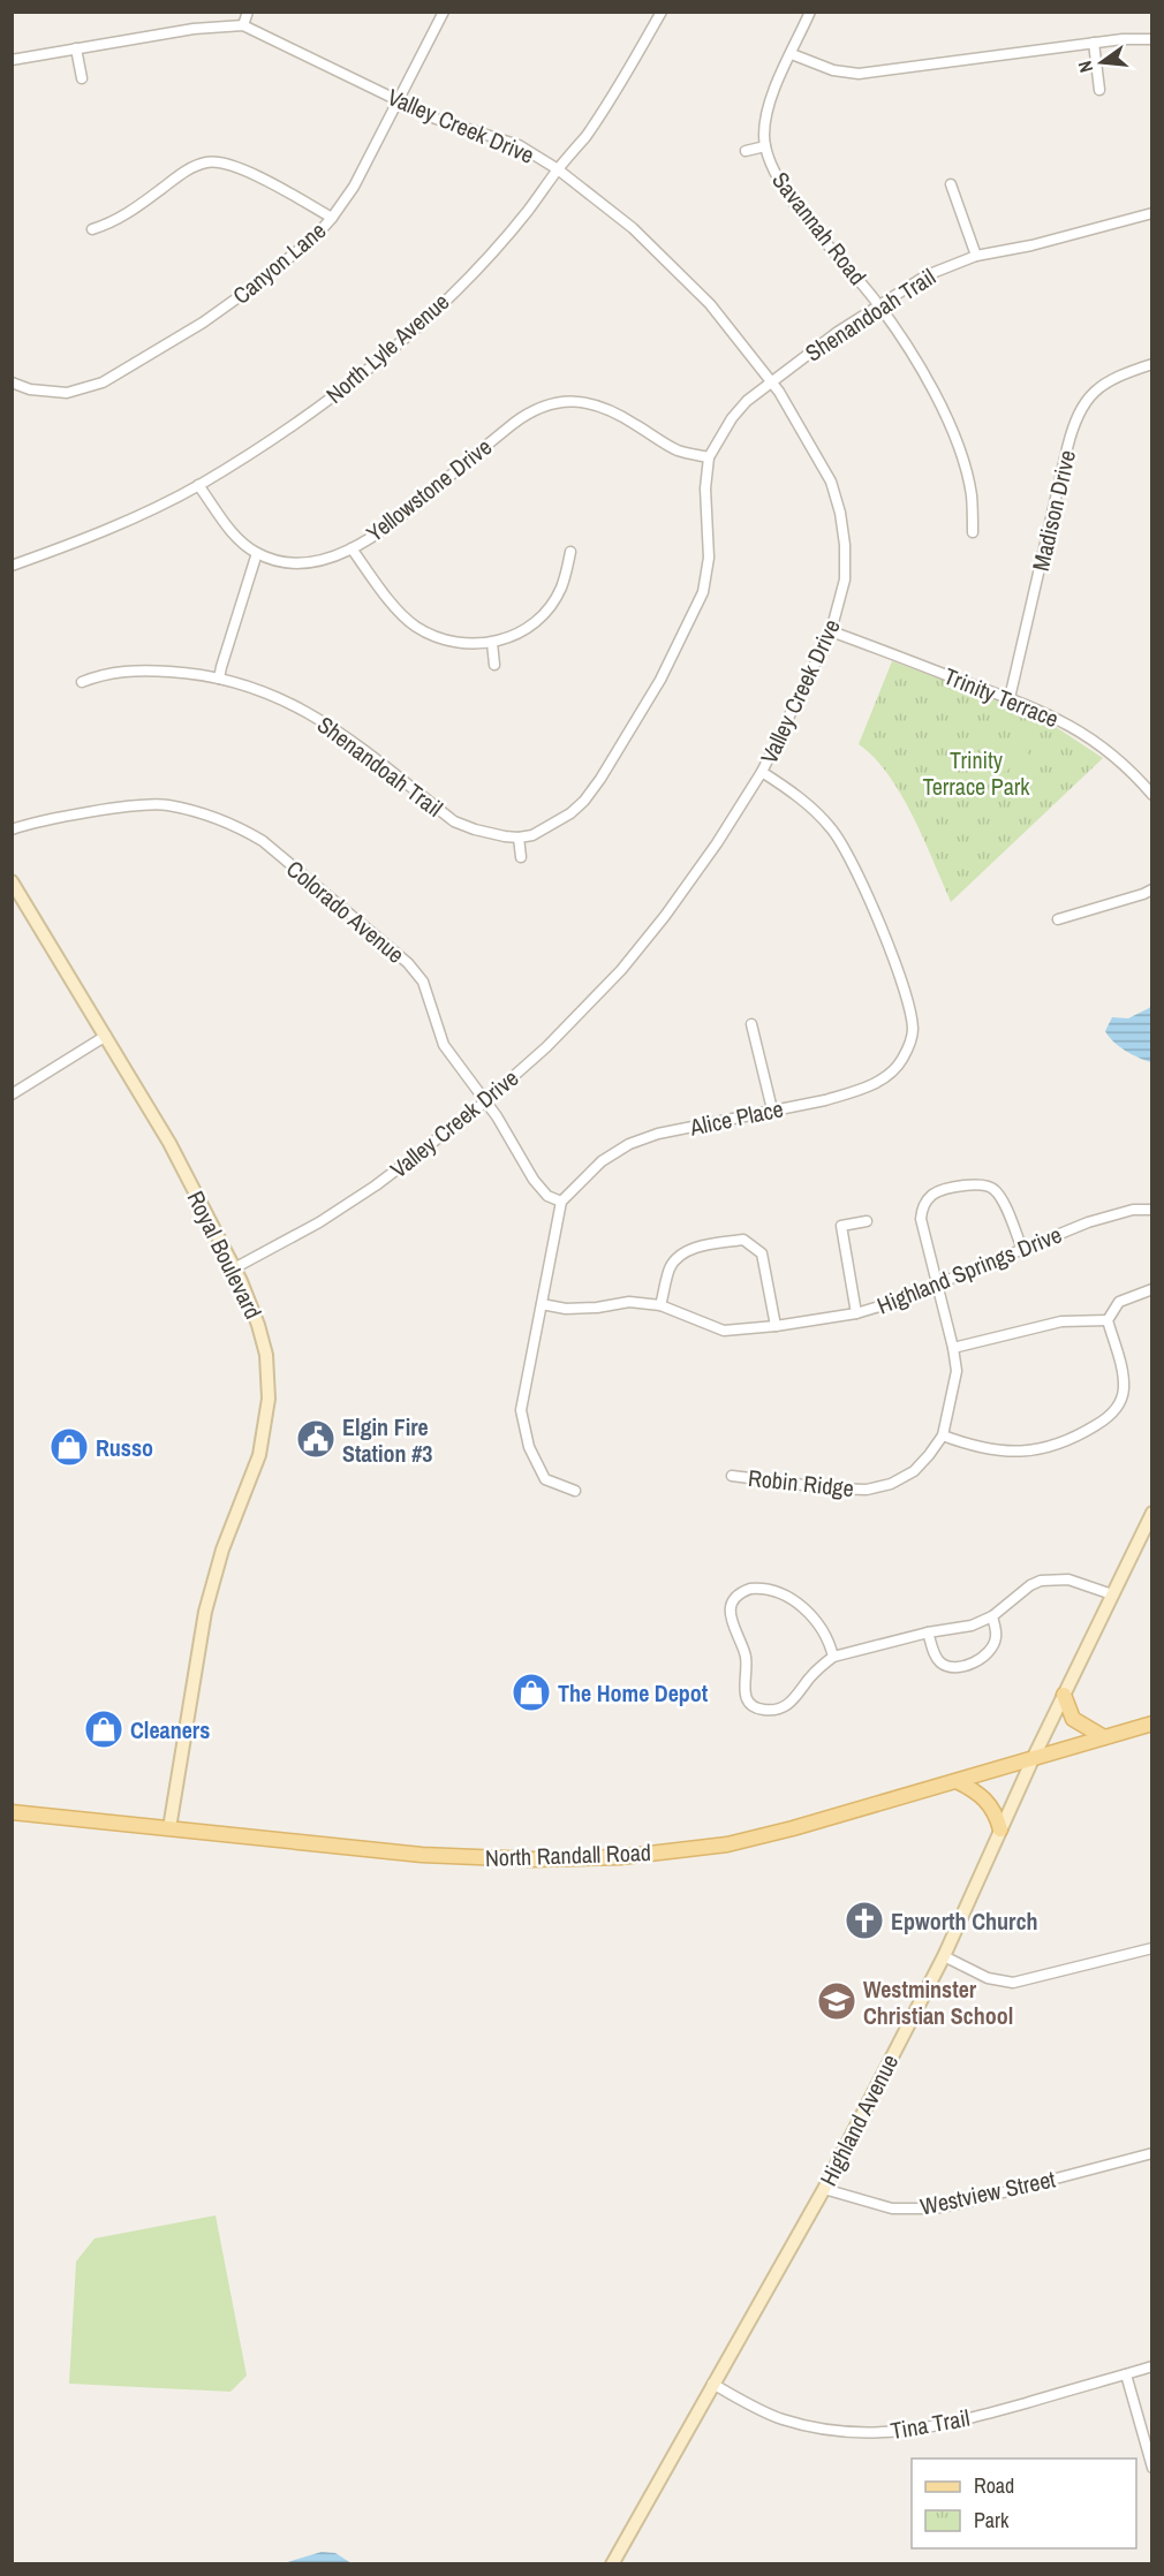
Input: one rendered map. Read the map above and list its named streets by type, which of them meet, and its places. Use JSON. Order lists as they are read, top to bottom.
{
  "streets": {
    "main road": ["Royal Boulevard", "North Randall Road", "Highland Avenue"],
    "street": [
      "Valley Creek Drive",
      "Savannah Road",
      "Canyon Lane",
      "Shenandoah Trail",
      "North Lyle Avenue",
      "Yellowstone Drive",
      "Madison Drive",
      "Trinity Terrace",
      "Colorado Avenue",
      "Alice Place",
      "Highland Springs Drive",
      "Robin Ridge",
      "Westview Street",
      "Tina Trail"
    ]
  },
  "crossings": [
    ["Valley Creek Drive", "Canyon Lane"],
    ["Valley Creek Drive", "Shenandoah Trail"],
    ["Valley Creek Drive", "North Lyle Avenue"],
    ["Valley Creek Drive", "Trinity Terrace"],
    ["Valley Creek Drive", "Colorado Avenue"],
    ["Valley Creek Drive", "Alice Place"],
    ["Valley Creek Drive", "Royal Boulevard"],
    ["Savannah Road", "Shenandoah Trail"],
    ["Shenandoah Trail", "Yellowstone Drive"],
    ["North Lyle Avenue", "Yellowstone Drive"],
    ["Madison Drive", "Trinity Terrace"],
    ["Colorado Avenue", "Alice Place"],
    ["Royal Boulevard", "North Randall Road"],
    ["Highland Springs Drive", "Robin Ridge"],
    ["North Randall Road", "Highland Avenue"],
    ["Highland Avenue", "Westview Street"],
    ["Highland Avenue", "Tina Trail"]
  ],
  "parks": ["Trinity Terrace Park"],
  "places": {
    "public building": ["Elgin Fire Station #3"],
    "shop": ["Russo", "The Home Depot", "Cleaners"],
    "church": ["Epworth Church"],
    "school or university": ["Westminster Christian School"]
  },
  "legend": ["Road", "Park"],
  "north": "left"
}
